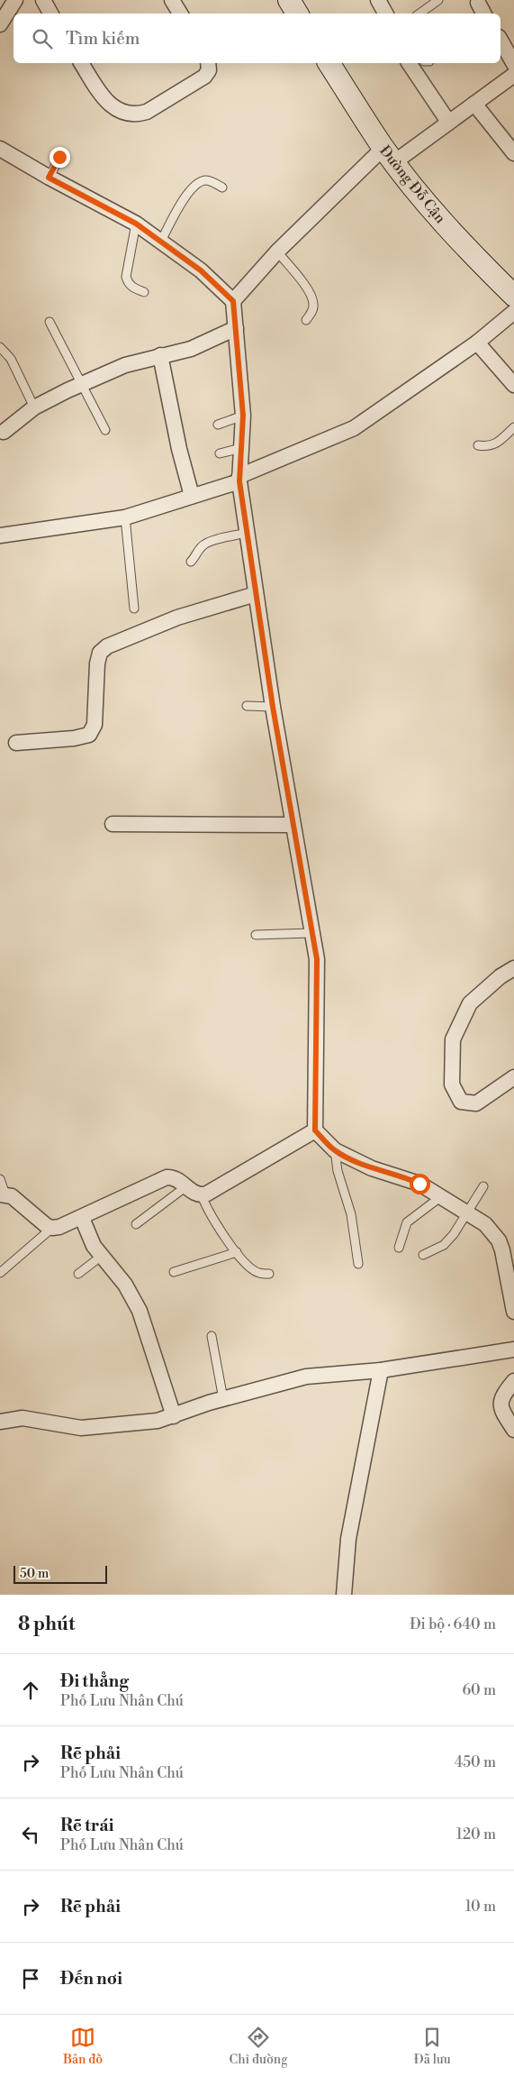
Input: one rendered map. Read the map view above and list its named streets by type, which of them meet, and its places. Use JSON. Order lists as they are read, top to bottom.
{
  "streets": {
    "main road": ["Đường Đỗ Cận"]
  },
  "scale_bar": "50 m",
  "page": {
    "search": "Tìm kiếm",
    "scale": "50 m",
    "heading": ["8 phút", "Đi bộ · 640 m"],
    "list": [
      ["Đi thẳng", "Phố Lưu Nhân Chú", "60 m"],
      ["Rẽ phải", "Phố Lưu Nhân Chú", "450 m"],
      ["Rẽ trái", "Phố Lưu Nhân Chú", "120 m"],
      ["Rẽ phải", "10 m"],
      "Đến nơi"
    ],
    "nav": ["Bản đồ", "Chỉ đường", "Đã lưu"]
  }
}
